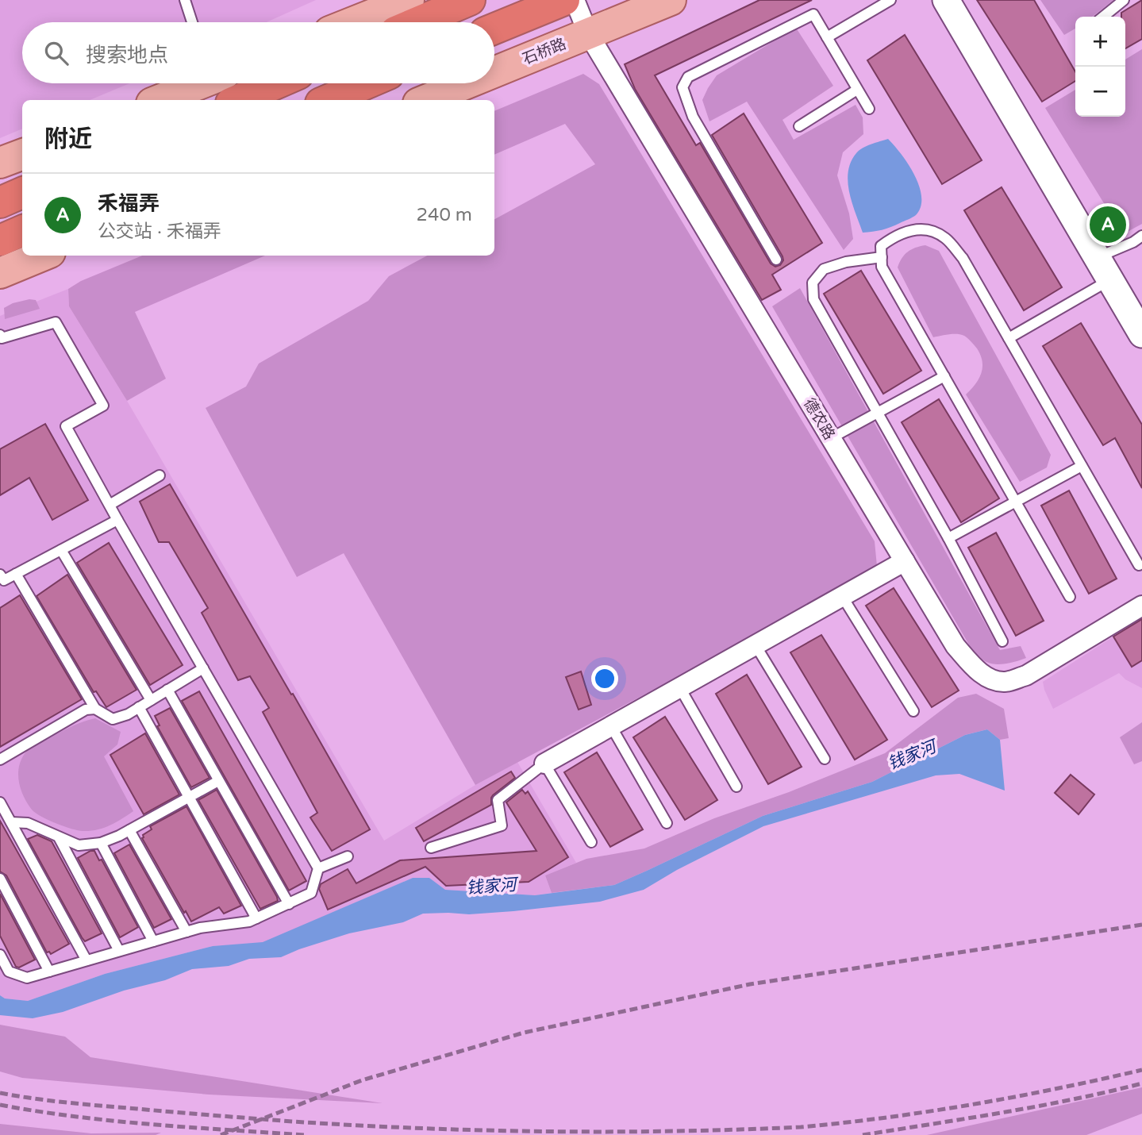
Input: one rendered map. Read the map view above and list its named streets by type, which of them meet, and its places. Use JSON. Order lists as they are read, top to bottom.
{
  "streets": {
    "main road": ["石桥路"],
    "street": ["德农路"]
  },
  "crossings": [
    ["石桥路", "德农路"]
  ],
  "water": ["钱家河"],
  "page": {
    "map_buttons": ["+", "−"],
    "search": "搜索地点",
    "heading": "附近",
    "list": [
      {
        "mark": "A",
        "name": "禾福弄",
        "note": "公交站 · 禾福弄",
        "value": "240 m"
      }
    ],
    "pins": "A"
  }
}
